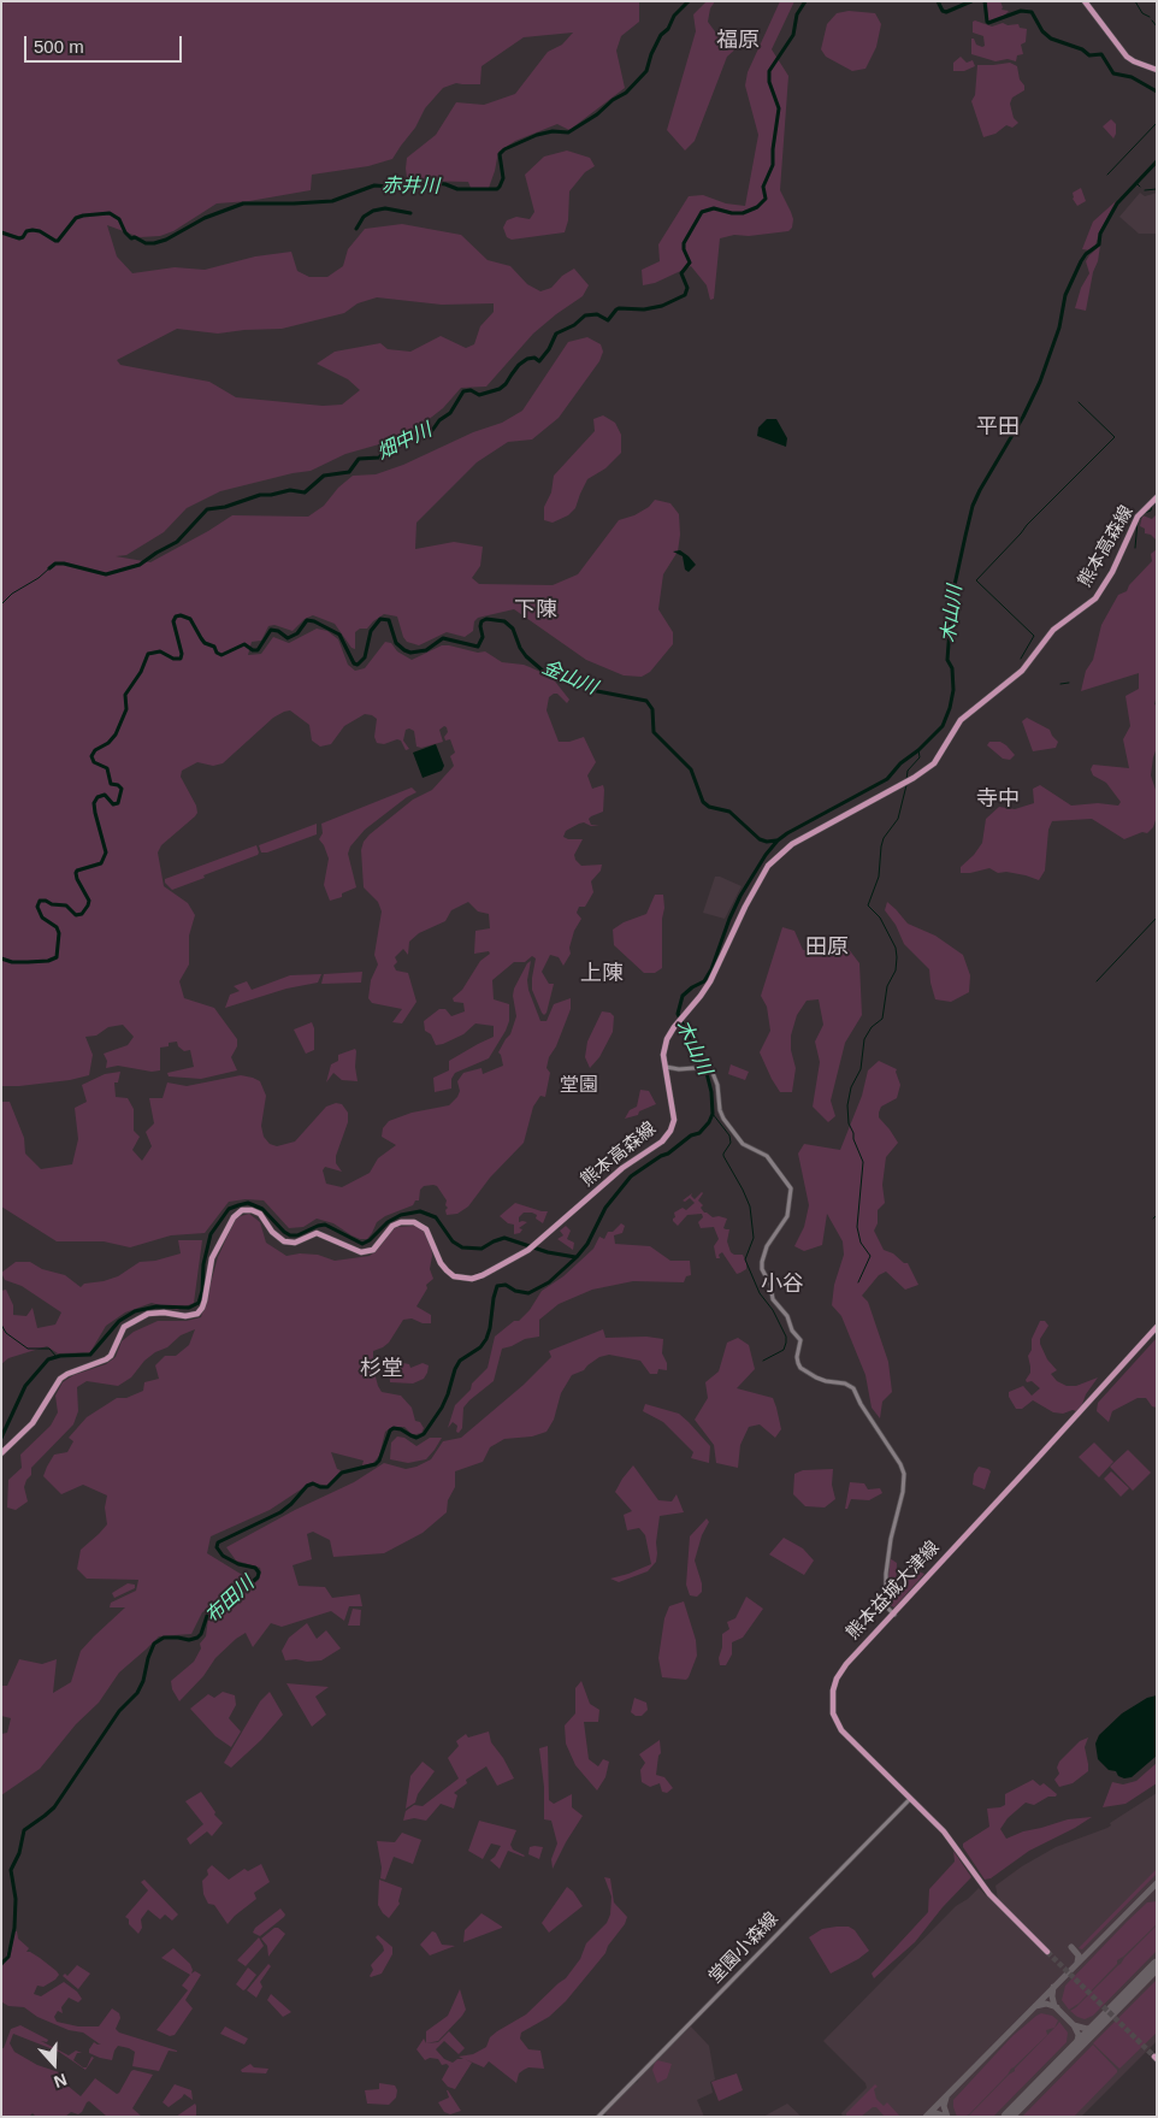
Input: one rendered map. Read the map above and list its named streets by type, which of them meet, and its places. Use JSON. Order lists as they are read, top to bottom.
{
  "streets": {
    "main road": ["熊本高森線", "熊本益城大津線", "堂園小森線"]
  },
  "crossings": [
    ["熊本益城大津線", "堂園小森線"]
  ],
  "districts": [
    "福原",
    "平田",
    "下陳",
    "寺中",
    "田原",
    "上陳",
    "堂園",
    "小谷",
    "杉堂"
  ],
  "water": [
    "赤井川",
    "畑中川",
    "木山川",
    "金山川",
    "布田川"
  ],
  "scale_bar": "500 m",
  "north": "bottom"
}
